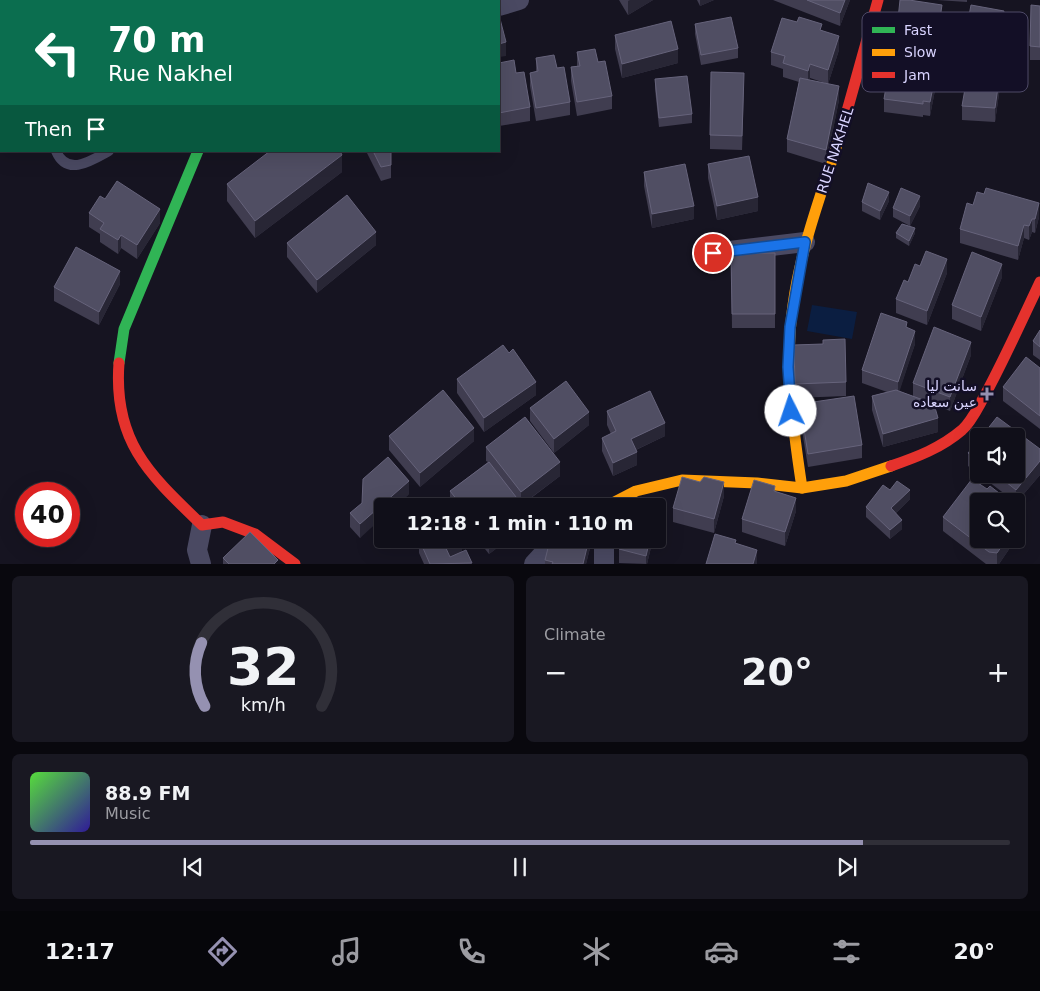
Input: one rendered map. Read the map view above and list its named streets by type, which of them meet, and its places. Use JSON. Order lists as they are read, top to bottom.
{
  "streets": {
    "street": ["RUE NAKHEL"]
  },
  "places": {
    "health": ["سانت ليا عين سعاده"]
  },
  "legend": ["Fast", "Slow", "Jam"],
  "page": {
    "turn": ["70 m", "Rue Nakhel"],
    "then": "Then",
    "limit": "40",
    "trip": "12:18 · 1 min · 110 m",
    "tile": "Climate",
    "heat": ["−", "20°", "+"],
    "song": ["88.9 FM", "Music"],
    "tabs": ["12:17", "20°"],
    "gauge": ["32", "km/h"]
  }
}
